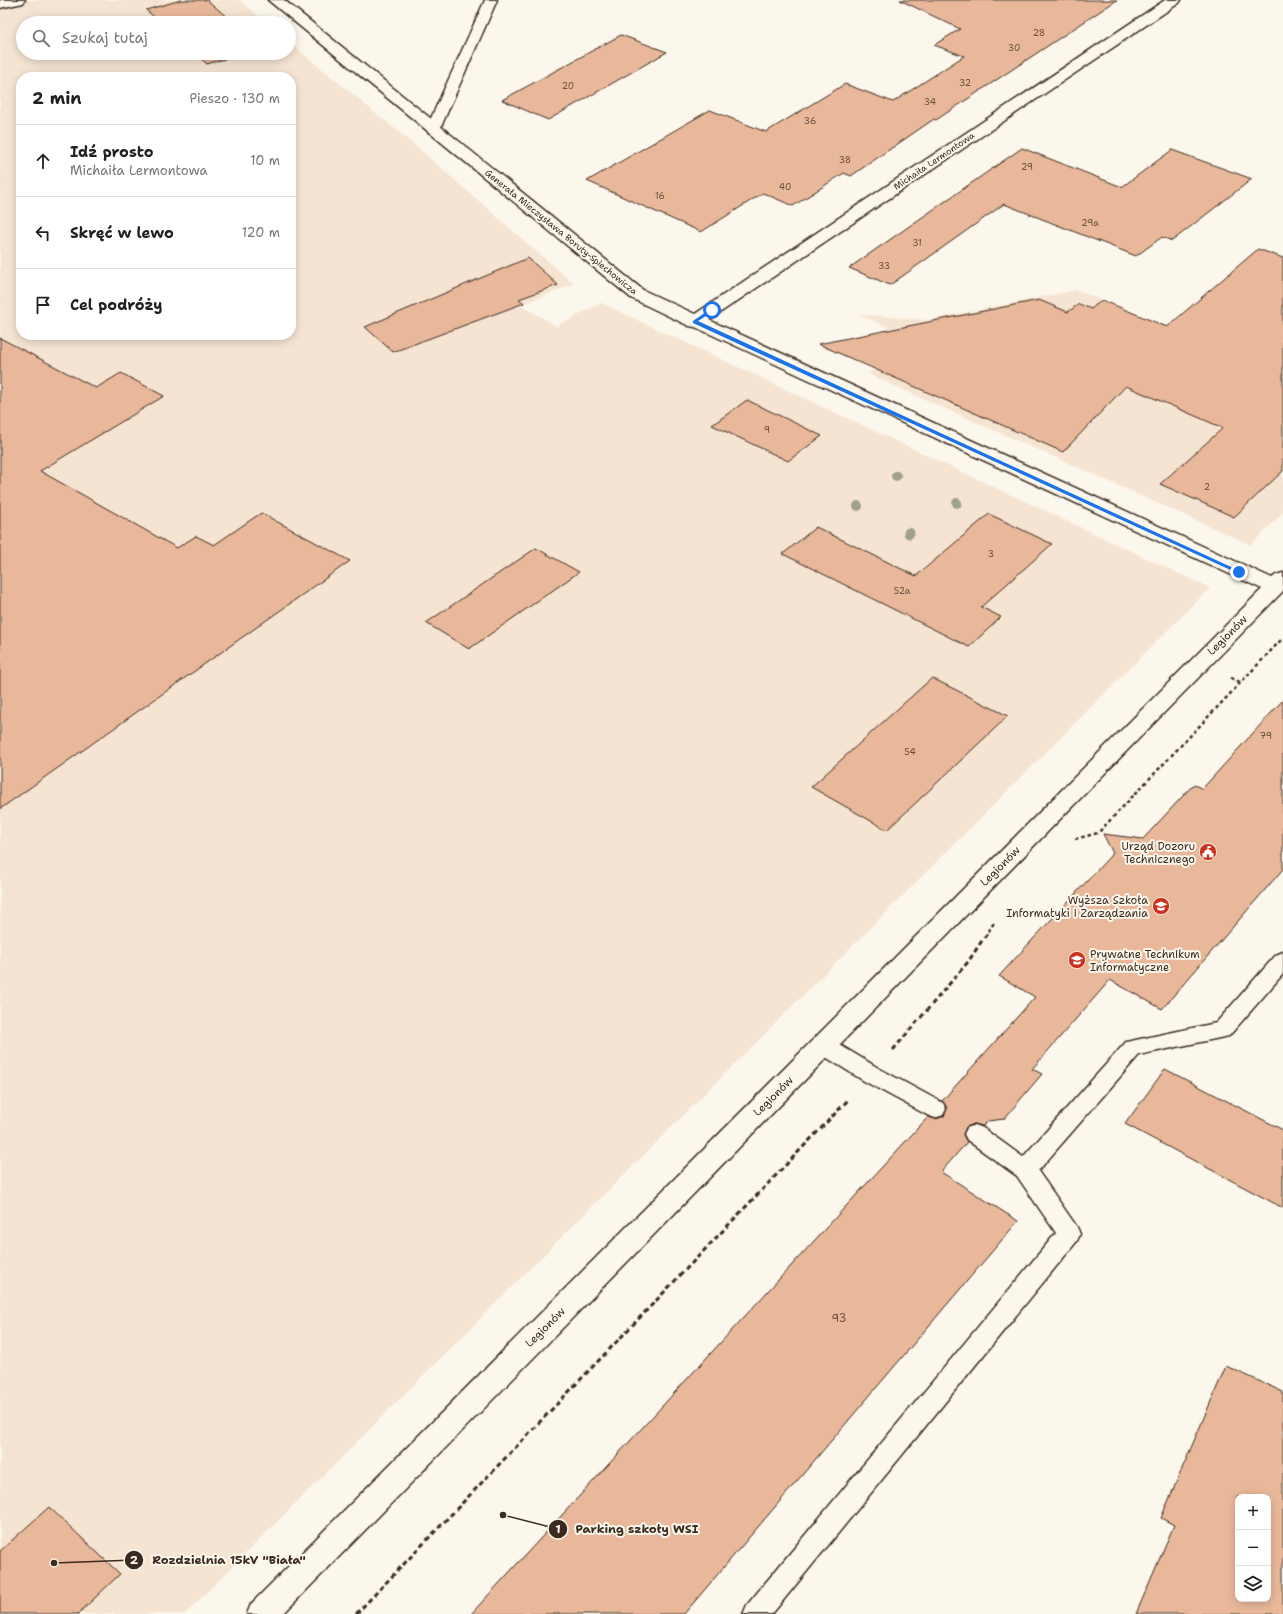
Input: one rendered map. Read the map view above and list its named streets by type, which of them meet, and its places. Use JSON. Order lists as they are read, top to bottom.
{
  "streets": {
    "street": ["Michaiła Lermontowa", "Generała Mieczysława Boruty-Spiechowicza", "Legionów"]
  },
  "crossings": [
    ["Michaiła Lermontowa", "Generała Mieczysława Boruty-Spiechowicza"],
    ["Generała Mieczysława Boruty-Spiechowicza", "Legionów"]
  ],
  "places": {
    "public building": ["Urząd Dozoru Technicznego"],
    "school or university": ["Wyższa Szkoła Informatyki i Zarządzania", "Prywatne Technikum Informatyczne"],
    "other": ["Parking szkoły WSI", "Rozdzielnia 15kV \"Biała\""]
  },
  "house_numbers": [
    "28",
    "30",
    "32",
    "20",
    "34",
    "36",
    "38",
    "29",
    "40",
    "16",
    "29a",
    "31",
    "33",
    "9",
    "2",
    "3",
    "52a",
    "79",
    "54",
    "93"
  ],
  "page": {
    "search": "Szukaj tutaj",
    "heading": ["2 min", "Pieszo · 130 m"],
    "list": [
      ["Idź prosto", "Michaiła Lermontowa", "10 m"],
      ["Skręć w lewo", "120 m"],
      "Cel podróży"
    ],
    "map_buttons": ["+", "−"]
  }
}
